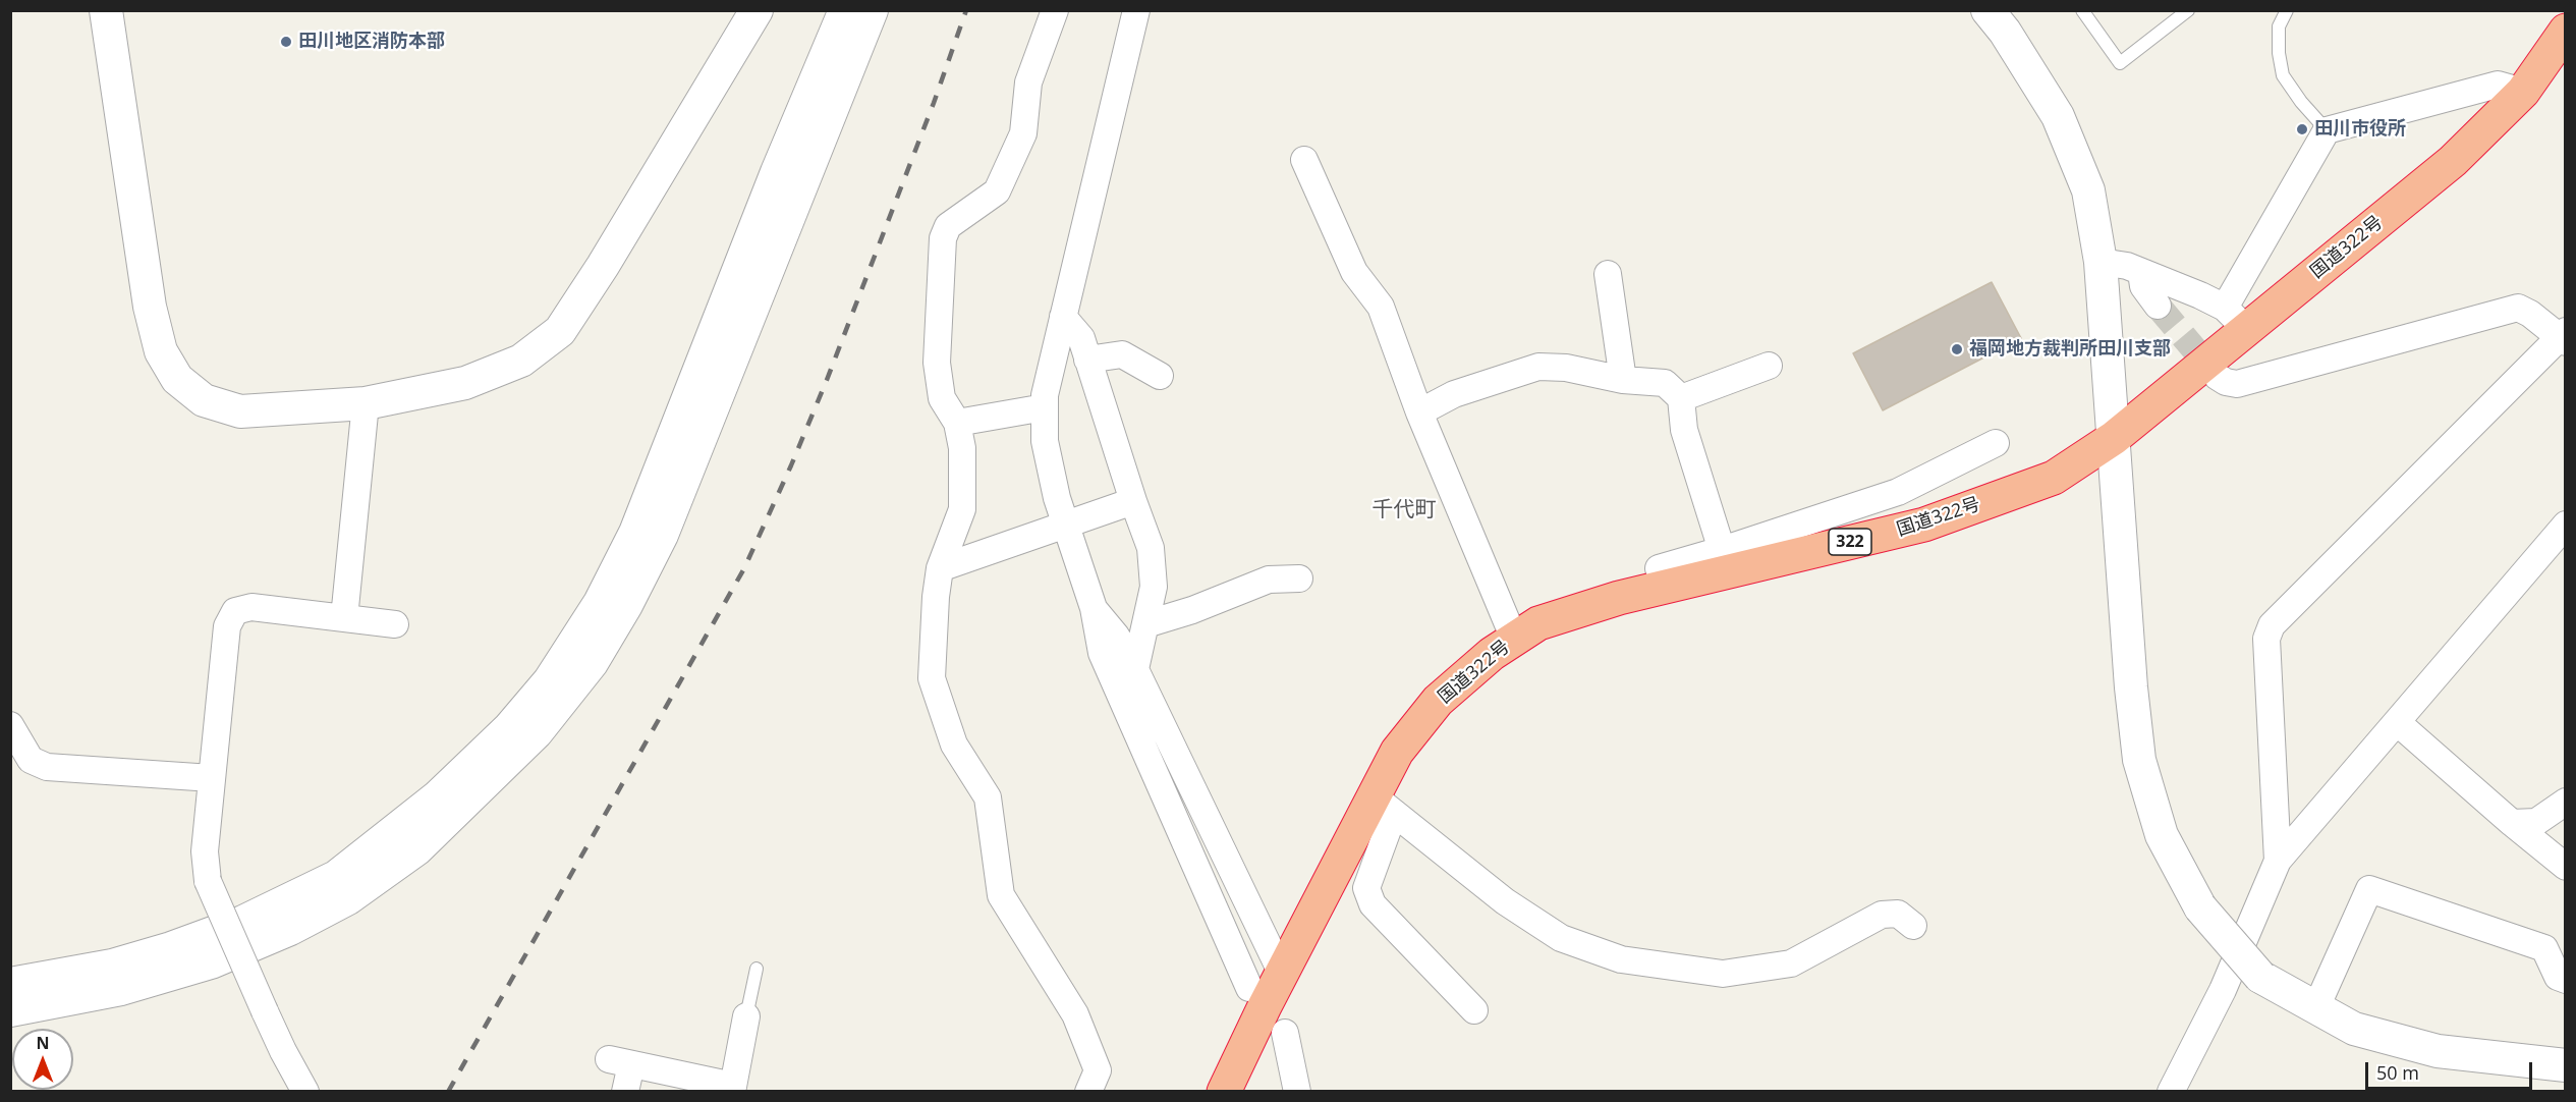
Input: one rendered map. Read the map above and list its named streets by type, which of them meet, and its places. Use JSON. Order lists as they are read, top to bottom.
{
  "streets": {
    "highway": ["国道322号", "322"]
  },
  "districts": ["千代町"],
  "places": ["田川地区消防本部", "田川市役所", "福岡地方裁判所田川支部"],
  "scale_bar": "50 m",
  "north": "top"
}
